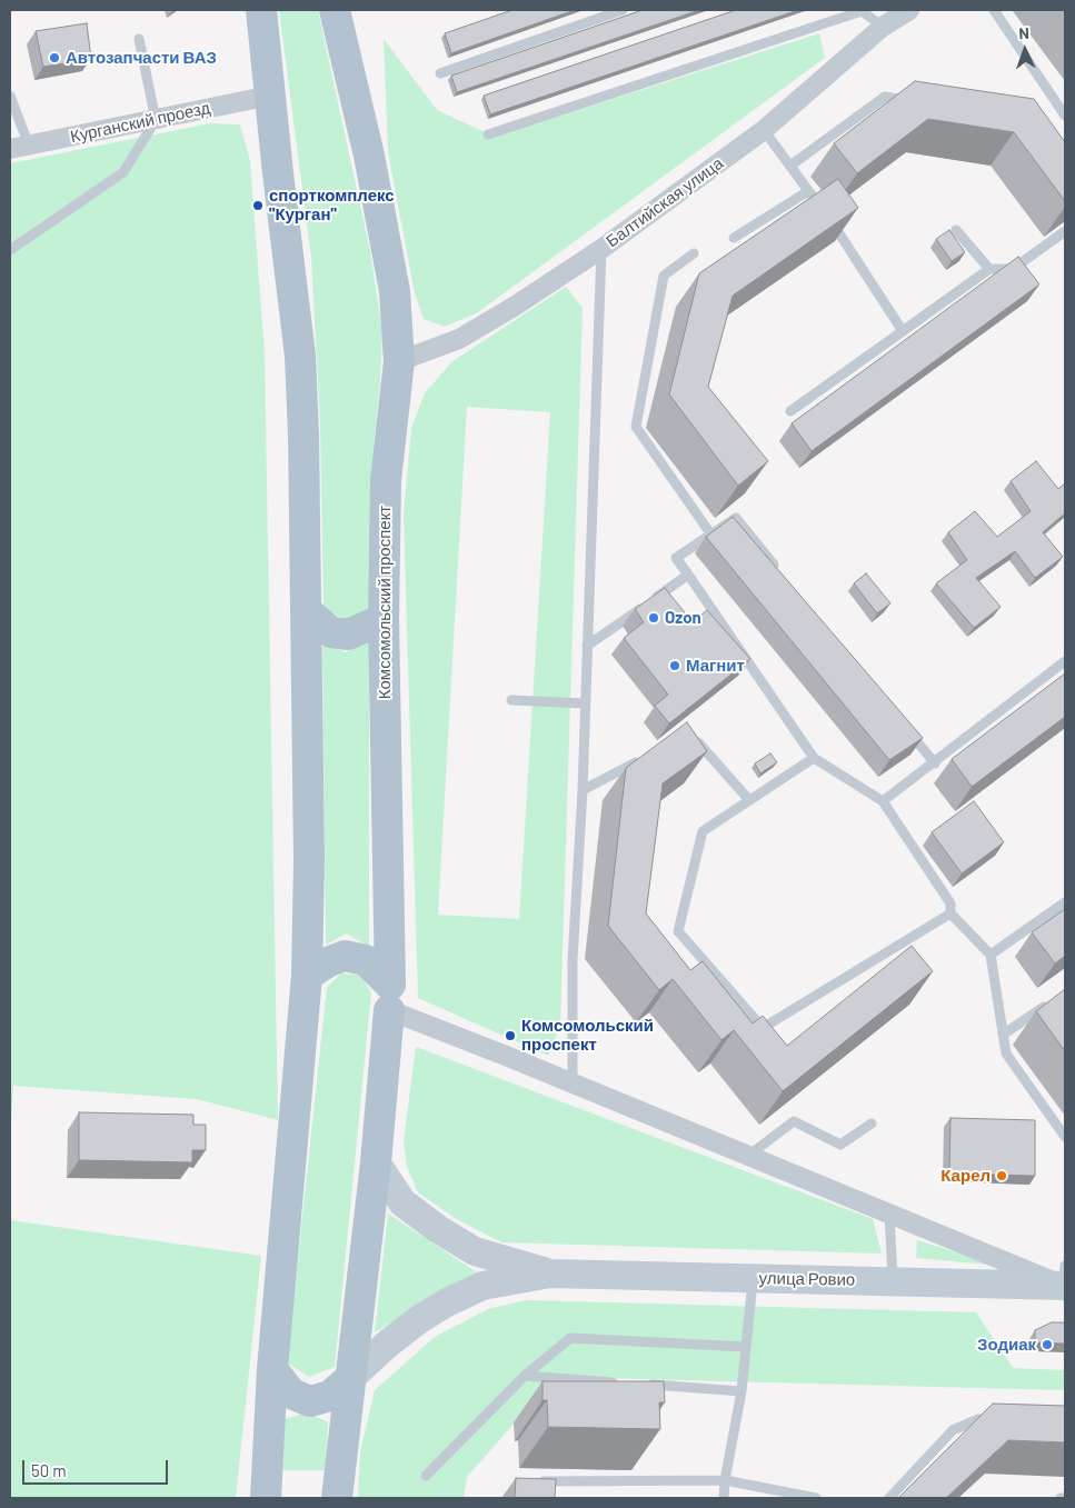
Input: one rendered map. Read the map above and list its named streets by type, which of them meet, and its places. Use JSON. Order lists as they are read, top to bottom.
{
  "streets": {
    "main road": ["Комсомольский проспект", "улица Ровио"],
    "street": ["Курганский проезд", "Балтийская улица"]
  },
  "crossings": [
    ["Балтийская улица", "Комсомольский проспект"],
    ["Комсомольский проспект", "улица Ровио"]
  ],
  "places": [
    "Автозапчасти ВАЗ",
    "спорткомплекс \"Курган\"",
    "Ozon",
    "Магнит",
    "Комсомольский проспект",
    "Карел",
    "Зодиак"
  ],
  "scale_bar": "50 m",
  "north": "top"
}
